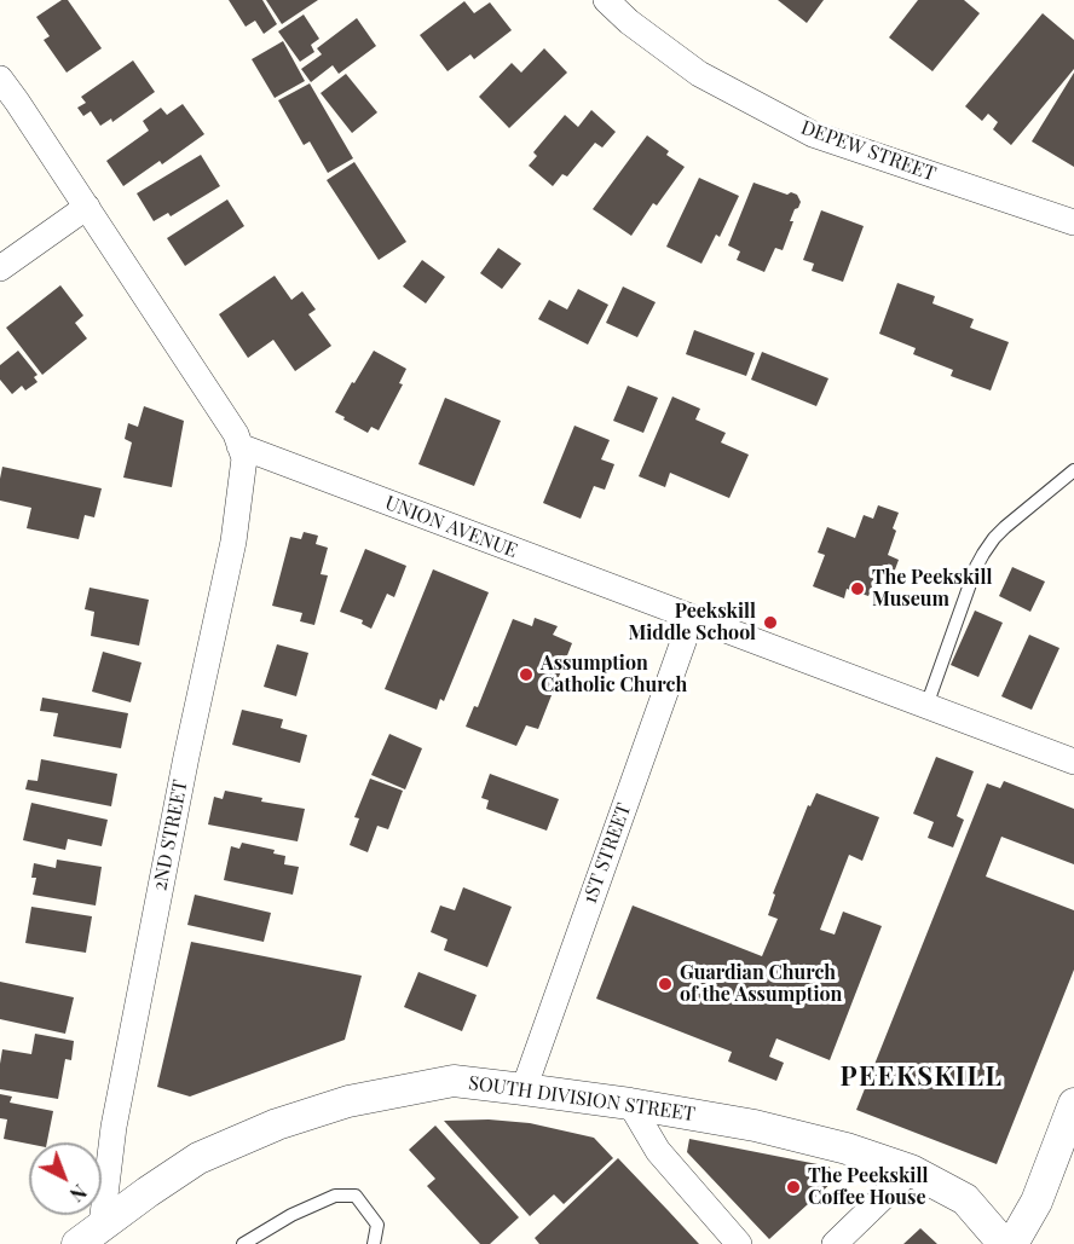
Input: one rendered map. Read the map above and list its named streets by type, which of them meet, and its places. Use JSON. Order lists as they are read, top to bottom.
{
  "streets": {
    "street": [
      "DEPEW STREET",
      "UNION AVENUE",
      "2ND STREET",
      "1ST STREET",
      "SOUTH DIVISION STREET"
    ]
  },
  "crossings": [
    ["UNION AVENUE", "2ND STREET"],
    ["UNION AVENUE", "1ST STREET"],
    ["2ND STREET", "SOUTH DIVISION STREET"],
    ["1ST STREET", "SOUTH DIVISION STREET"]
  ],
  "districts": ["PEEKSKILL"],
  "places": [
    "The Peekskill Museum",
    "Peekskill Middle School",
    "Assumption Catholic Church",
    "Guardian Church of the Assumption",
    "The Peekskill Coffee House"
  ],
  "north": "bottom right"
}
